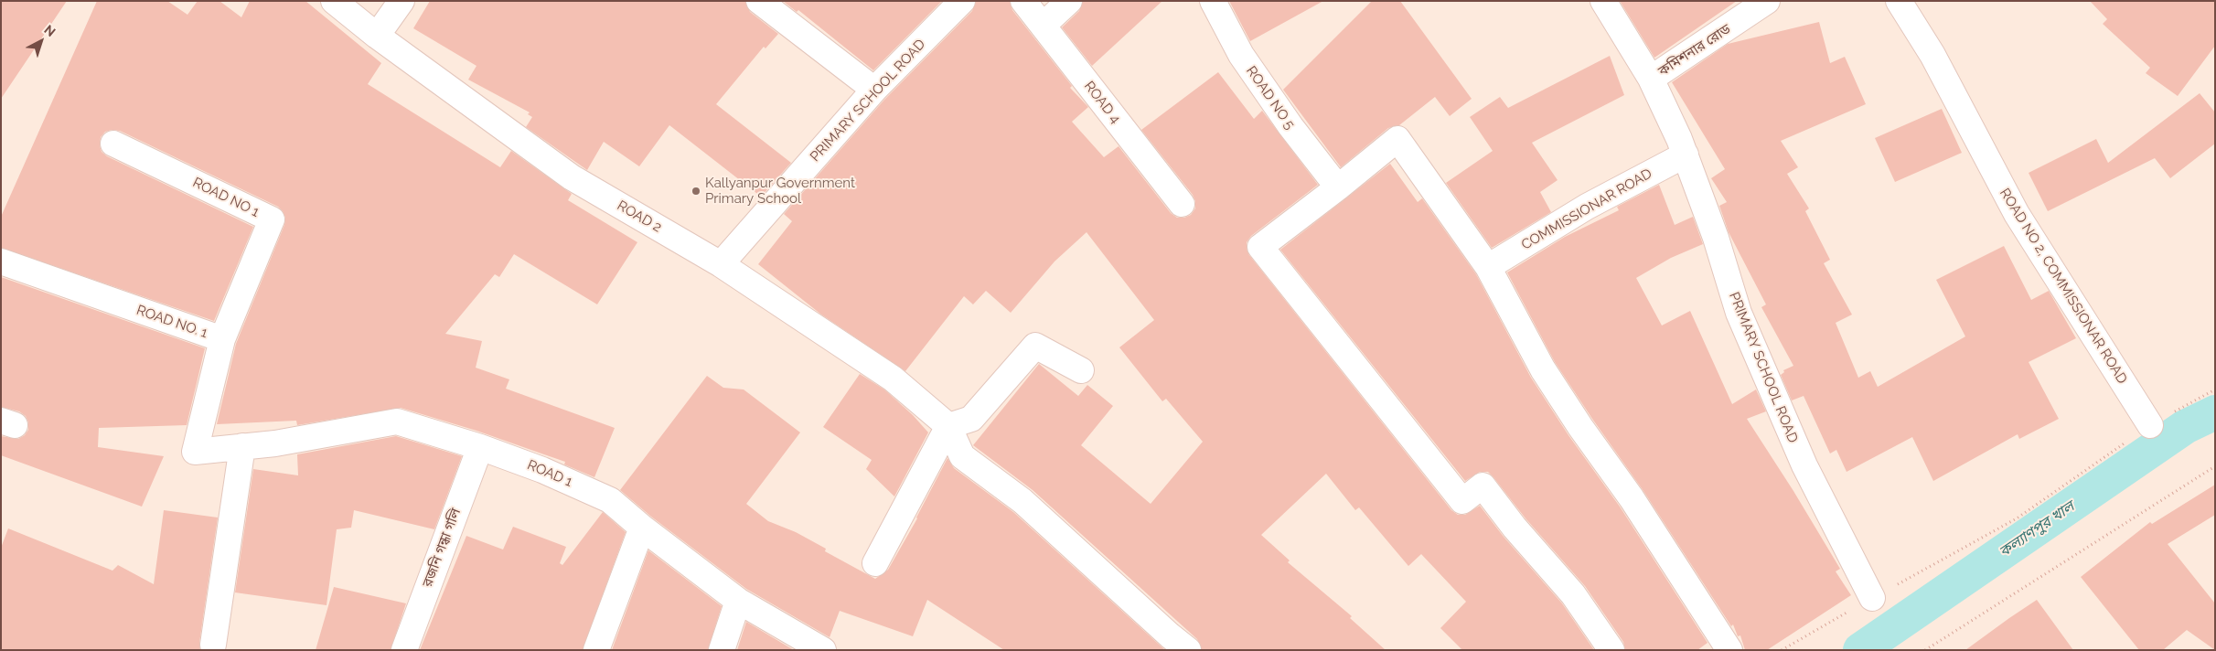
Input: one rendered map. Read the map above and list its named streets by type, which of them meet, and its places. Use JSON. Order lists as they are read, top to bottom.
{
  "streets": {
    "street": [
      "কমিশনার রোড",
      "ROAD NO 5",
      "PRIMARY SCHOOL ROAD",
      "ROAD 4",
      "ROAD NO 1",
      "COMMISSIONAR ROAD",
      "ROAD 2",
      "ROAD NO 2, COMMISSIONAR ROAD",
      "ROAD NO. 1",
      "ROAD 1",
      "রজনি গন্ধা গলি"
    ]
  },
  "crossings": [
    ["কমিশনার রোড", "PRIMARY SCHOOL ROAD"],
    ["PRIMARY SCHOOL ROAD", "COMMISSIONAR ROAD"],
    ["PRIMARY SCHOOL ROAD", "ROAD 2"],
    ["ROAD NO 1", "ROAD NO. 1"],
    ["ROAD NO. 1", "ROAD 1"],
    ["ROAD 1", "রজনি গন্ধা গলি"]
  ],
  "water": ["কল্যাণপুর খাল"],
  "places": ["Kallyanpur Government Primary School"],
  "north": "top right"
}
